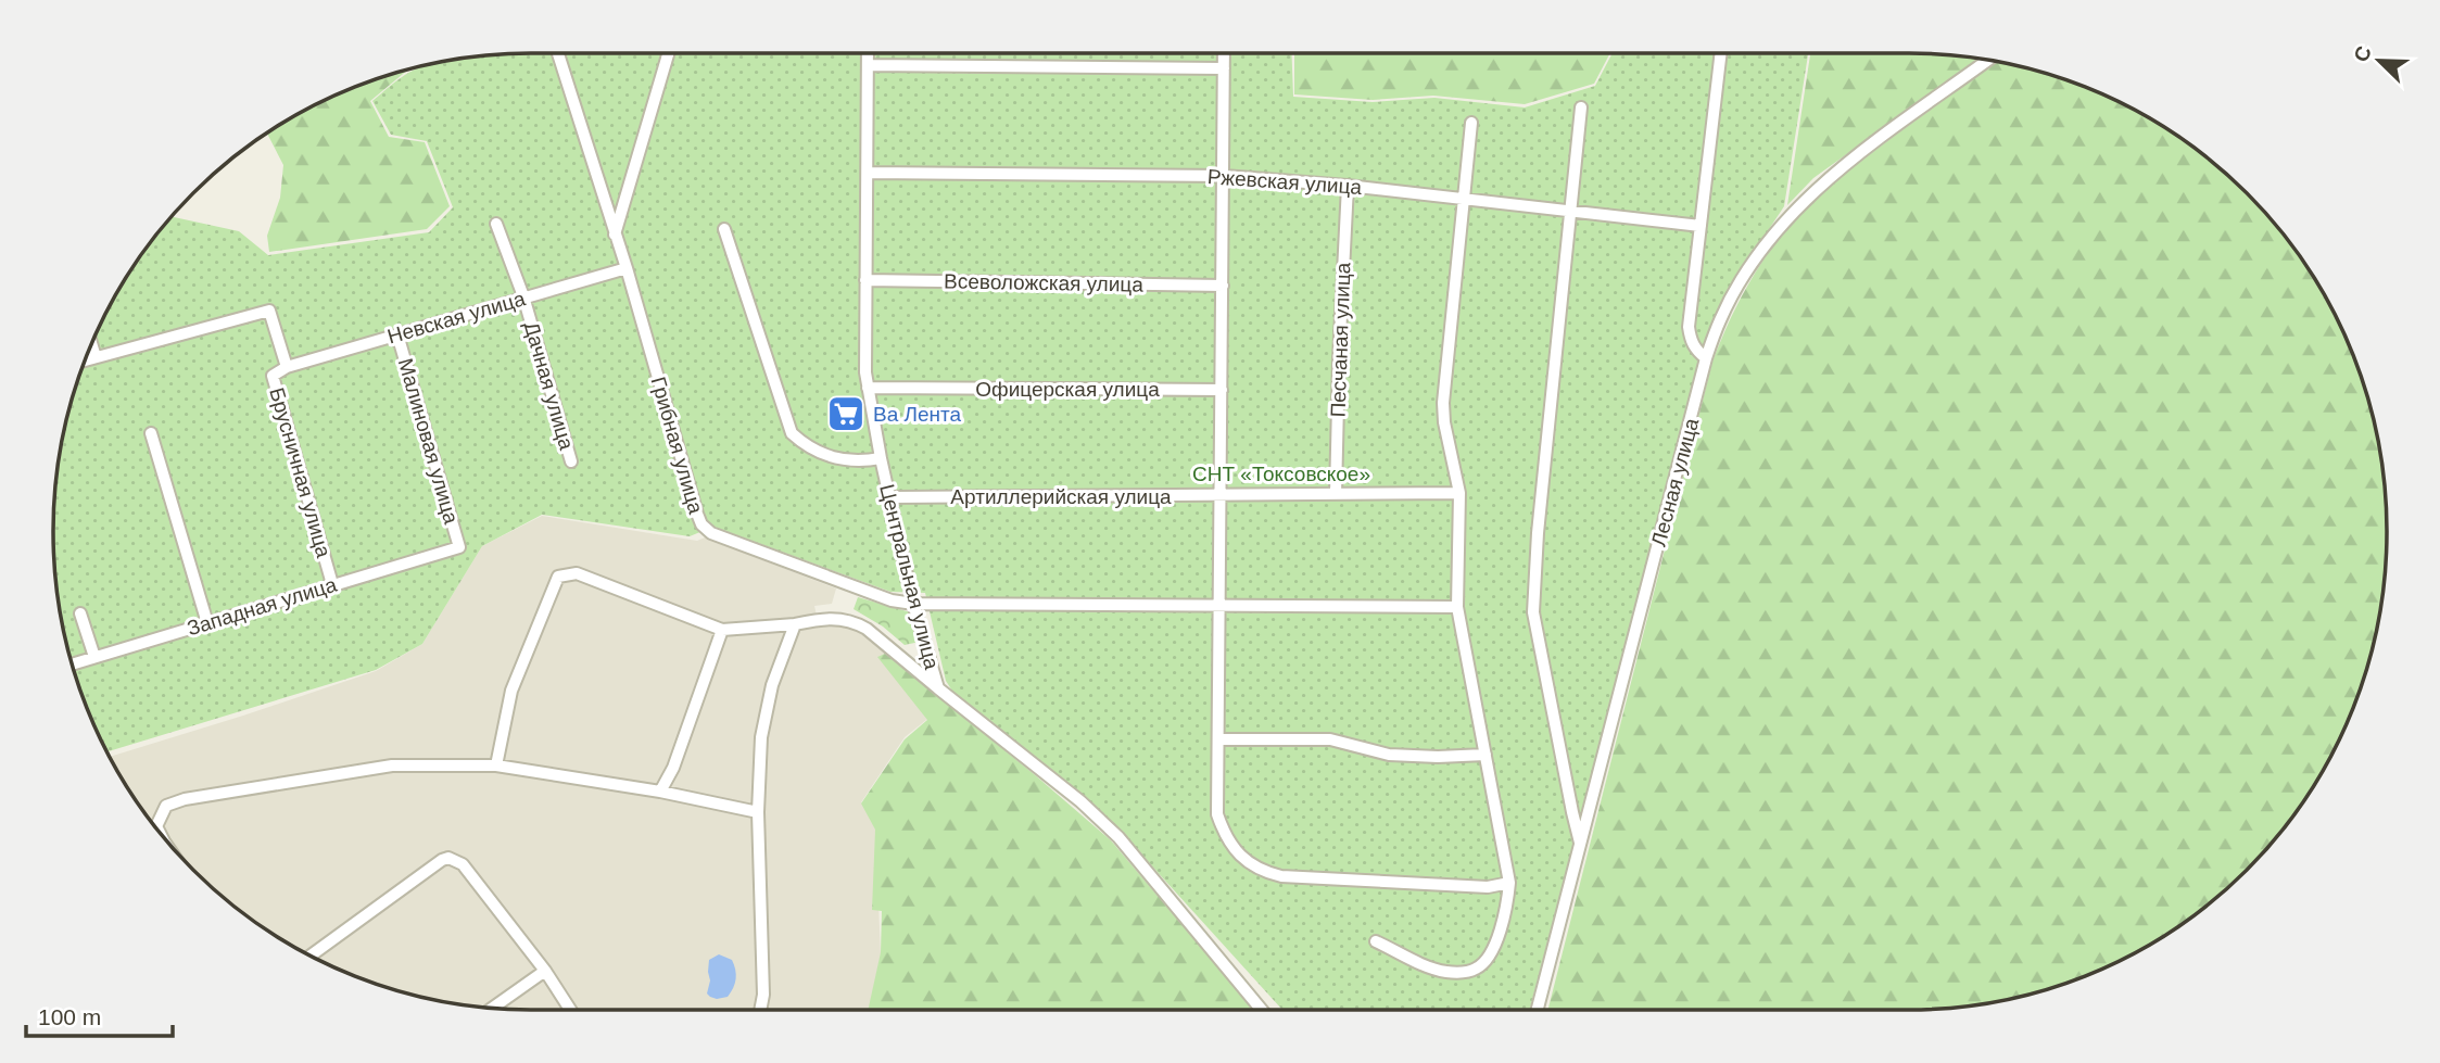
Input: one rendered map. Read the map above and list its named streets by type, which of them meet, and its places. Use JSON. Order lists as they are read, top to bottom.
{
  "streets": {
    "street": [
      "Ржевская улица",
      "Всеволожская улица",
      "Невская улица",
      "Песчаная улица",
      "Дачная улица",
      "Офицерская улица",
      "Малиновая улица",
      "Грибная улица",
      "Брусничная улица",
      "Лесная улица",
      "Артиллерийская улица",
      "Центральная улица",
      "Западная улица"
    ]
  },
  "crossings": [
    ["Ржевская улица", "Песчаная улица"],
    ["Ржевская улица", "Центральная улица"],
    ["Всеволожская улица", "Центральная улица"],
    ["Невская улица", "Дачная улица"],
    ["Невская улица", "Малиновая улица"],
    ["Невская улица", "Грибная улица"],
    ["Невская улица", "Брусничная улица"],
    ["Песчаная улица", "Артиллерийская улица"],
    ["Офицерская улица", "Центральная улица"],
    ["Малиновая улица", "Западная улица"],
    ["Грибная улица", "Центральная улица"],
    ["Брусничная улица", "Западная улица"],
    ["Артиллерийская улица", "Центральная улица"]
  ],
  "parks": ["СНТ «Токсовское»"],
  "places": {
    "supermarket": ["Ва Лента"]
  },
  "scale_bar": "100 m",
  "north": "top left"
}
